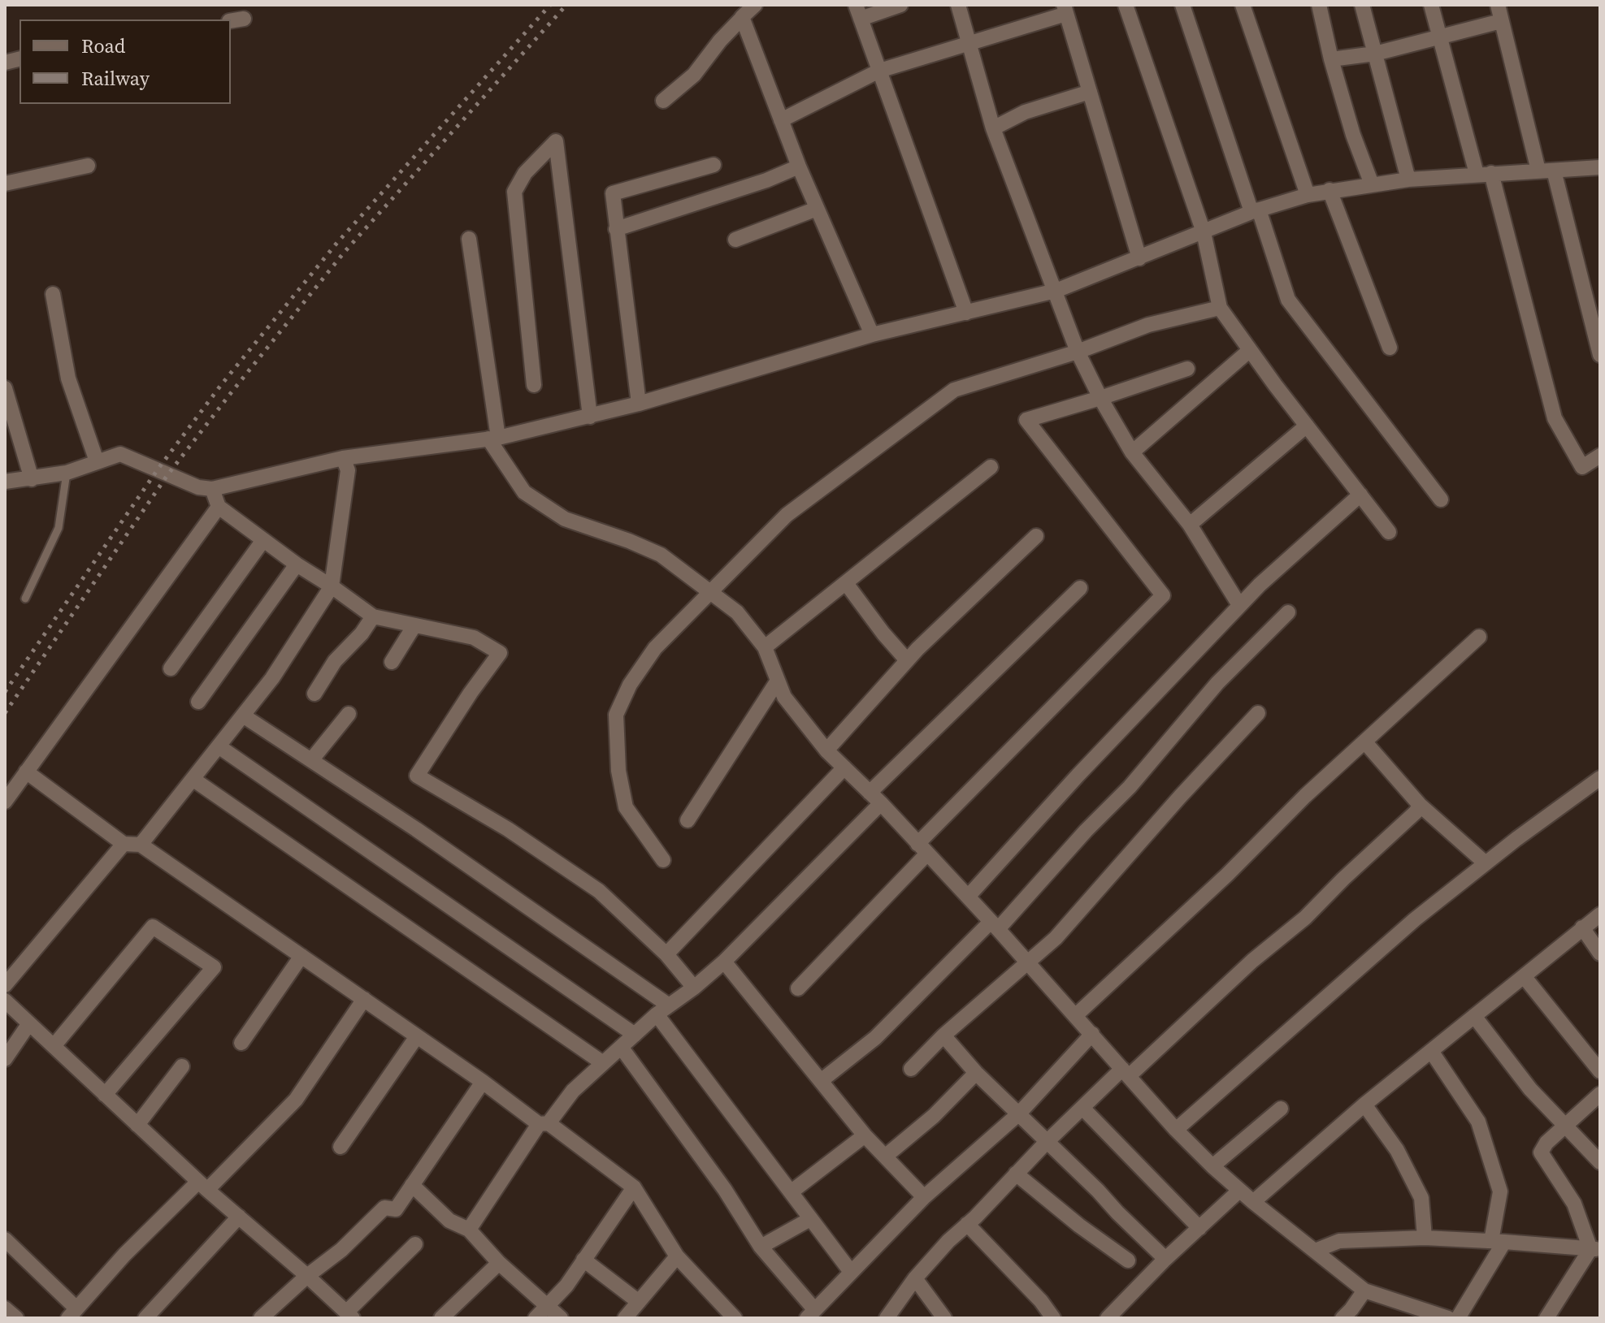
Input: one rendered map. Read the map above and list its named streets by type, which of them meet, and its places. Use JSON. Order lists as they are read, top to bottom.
{
  "legend": ["Road", "Railway"]
}
